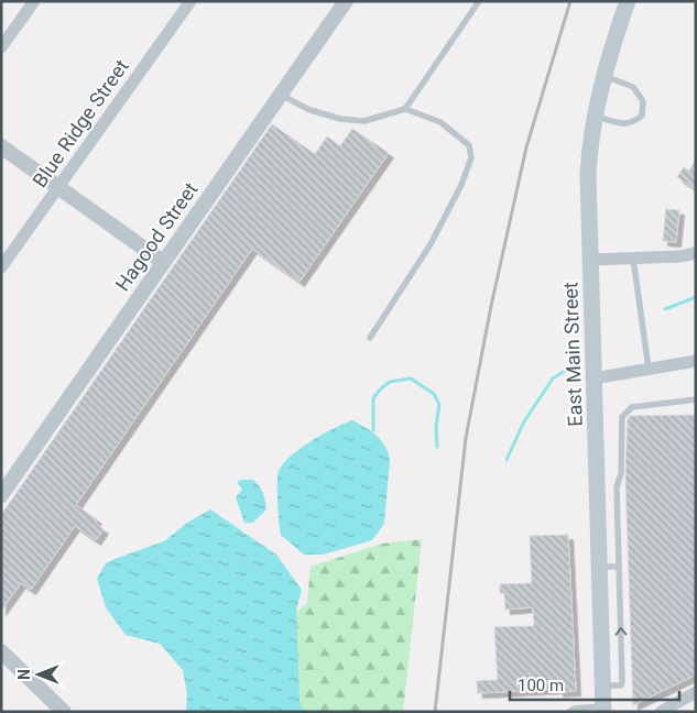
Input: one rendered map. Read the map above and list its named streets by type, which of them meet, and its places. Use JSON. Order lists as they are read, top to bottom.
{
  "streets": {
    "main road": ["East Main Street"],
    "street": ["Blue Ridge Street", "Hagood Street"]
  },
  "scale_bar": "100 m",
  "north": "left"
}
